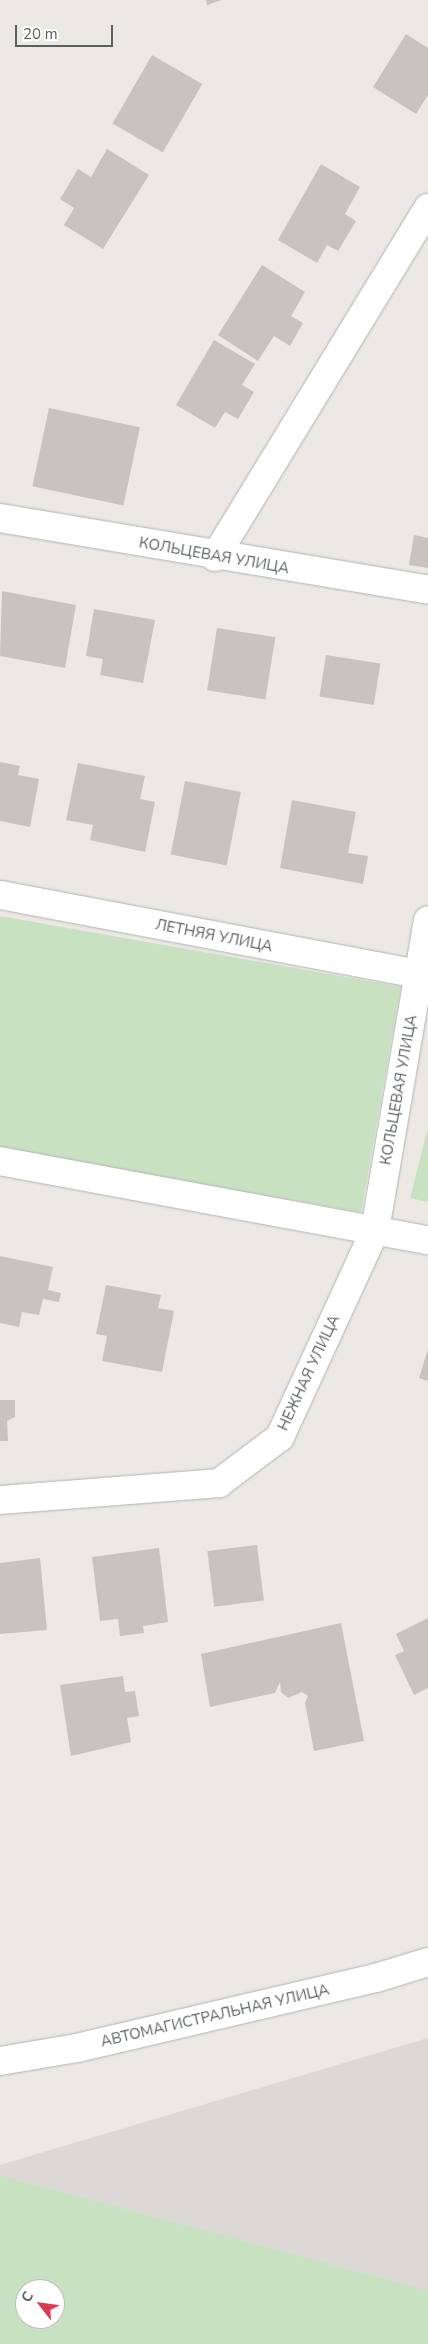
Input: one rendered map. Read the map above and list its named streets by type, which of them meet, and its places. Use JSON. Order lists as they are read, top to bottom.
{
  "streets": {
    "street": [
      "КОЛЬЦЕВАЯ УЛИЦА",
      "ЛЕТНЯЯ УЛИЦА",
      "НЕЖНАЯ УЛИЦА",
      "АВТОМАГИСТРАЛЬНАЯ УЛИЦА"
    ]
  },
  "crossings": [
    ["КОЛЬЦЕВАЯ УЛИЦА", "ЛЕТНЯЯ УЛИЦА"],
    ["КОЛЬЦЕВАЯ УЛИЦА", "НЕЖНАЯ УЛИЦА"]
  ],
  "scale_bar": "20 m",
  "north": "top left"
}
